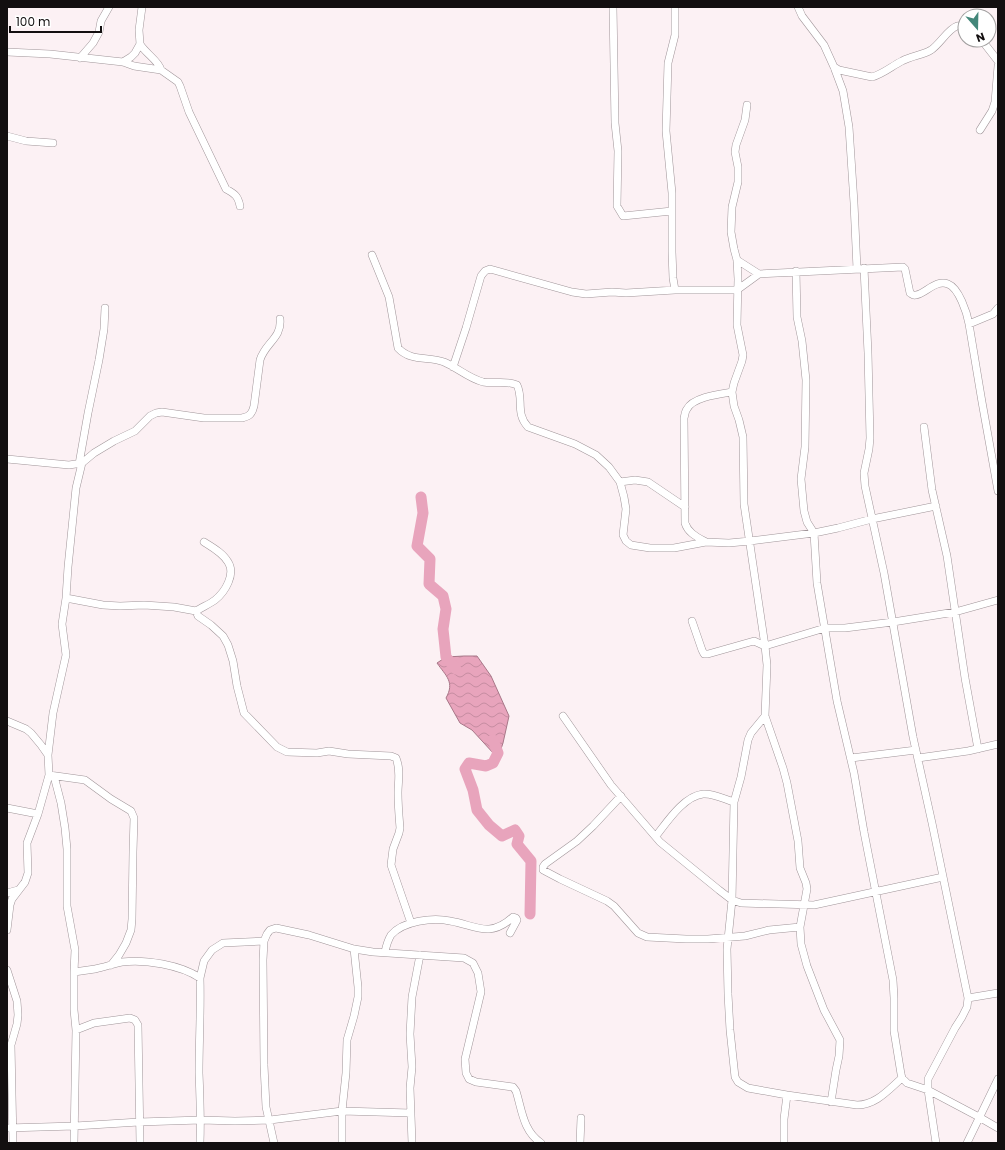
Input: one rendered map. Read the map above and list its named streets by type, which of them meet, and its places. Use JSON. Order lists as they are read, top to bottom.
{
  "scale_bar": "100 m",
  "north": "bottom"
}
